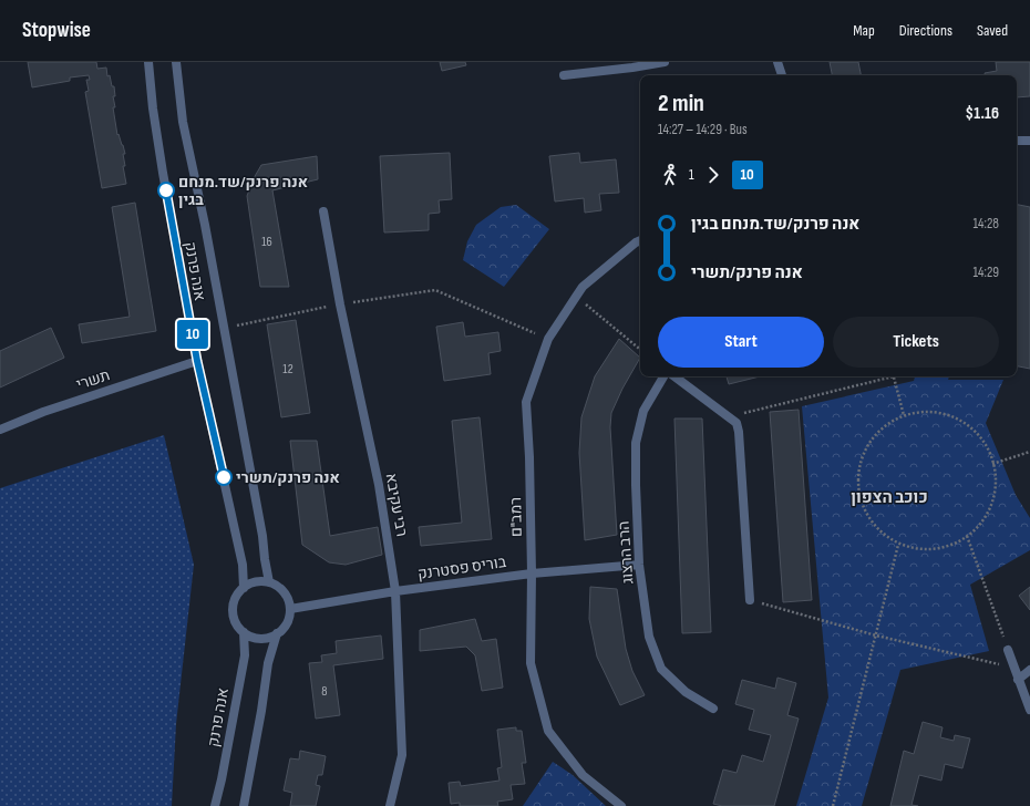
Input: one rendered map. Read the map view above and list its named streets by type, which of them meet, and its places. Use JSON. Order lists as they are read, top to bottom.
{
  "streets": {
    "street": [
      "אנה פרנק",
      "תשרי",
      "רבי עקיבא",
      "רמב\"ם",
      "הרב הרצוג",
      "בוריס פסטרנק"
    ]
  },
  "crossings": [
    ["אנה פרנק", "תשרי"],
    ["אנה פרנק", "בוריס פסטרנק"],
    ["רבי עקיבא", "בוריס פסטרנק"],
    ["רמב\"ם", "בוריס פסטרנק"],
    ["הרב הרצוג", "בוריס פסטרנק"]
  ],
  "districts": ["כוכב הצפון"],
  "places": ["אנה פרנק/שד.מנחם בגין", "אנה פרנק/תשרי"],
  "lines": ["bus line 10"],
  "house_numbers": ["16", "12", "8"],
  "page": {
    "header": "Stopwise",
    "nav": ["Map", "Directions", "Saved"],
    "on_map": "10",
    "heading": ["2 min", "14:27 – 14:29 · Bus", "$1.16"],
    "legs": ["1", "10"],
    "list": [
      {
        "name": "אנה פרנק/שד.מנחם בגין",
        "value": "14:28"
      },
      {
        "name": "אנה פרנק/תשרי",
        "value": "14:29"
      }
    ],
    "buttons": ["Start", "Tickets"]
  }
}
